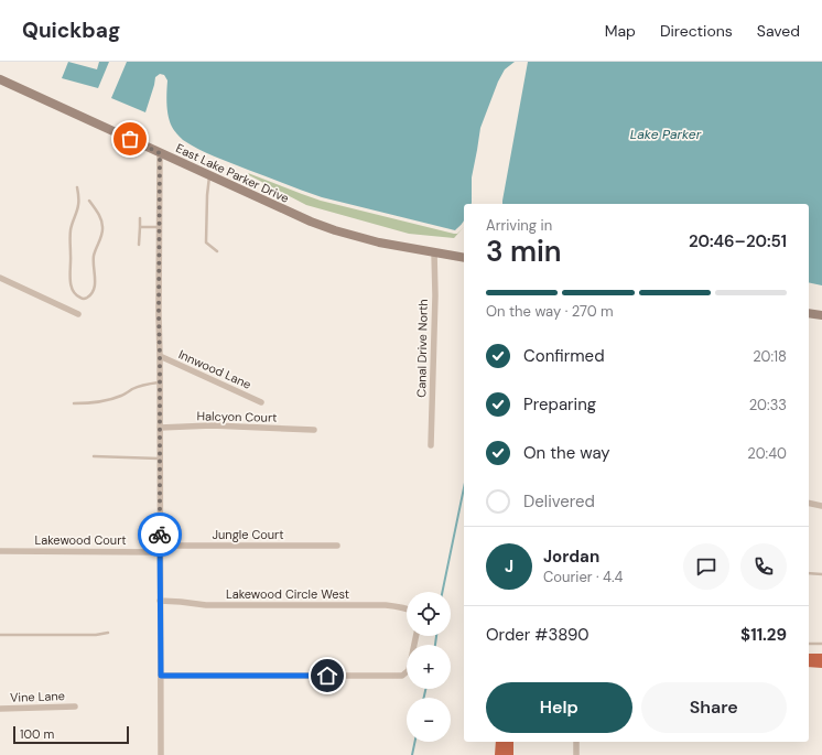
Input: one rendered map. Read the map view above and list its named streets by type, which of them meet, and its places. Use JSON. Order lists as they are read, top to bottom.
{
  "streets": {
    "street": [
      "East Lake Parker Drive",
      "Canal Drive North",
      "Innwood Lane",
      "Halcyon Court",
      "Jungle Court",
      "Lakewood Court",
      "Lakewood Circle West",
      "Vine Lane"
    ]
  },
  "crossings": [
    ["East Lake Parker Drive", "Canal Drive North"]
  ],
  "water": ["Lake Parker"],
  "scale_bar": "100 m",
  "page": {
    "header": "Quickbag",
    "nav": ["Map", "Directions", "Saved"],
    "heading": ["3 min", "Arriving in", "20:46–20:51"],
    "panel": [
      "Jordan",
      "Courier · 4.4",
      "Order #3890",
      "$11.29"
    ],
    "bar": "On the way · 270 m",
    "list": [
      ["Confirmed", "20:18"],
      ["Preparing", "20:33"],
      ["On the way", "20:40"],
      "Delivered"
    ],
    "round": "J",
    "map_buttons": ["+", "−"],
    "buttons": ["Help", "Share"],
    "scale": "100 m"
  }
}
